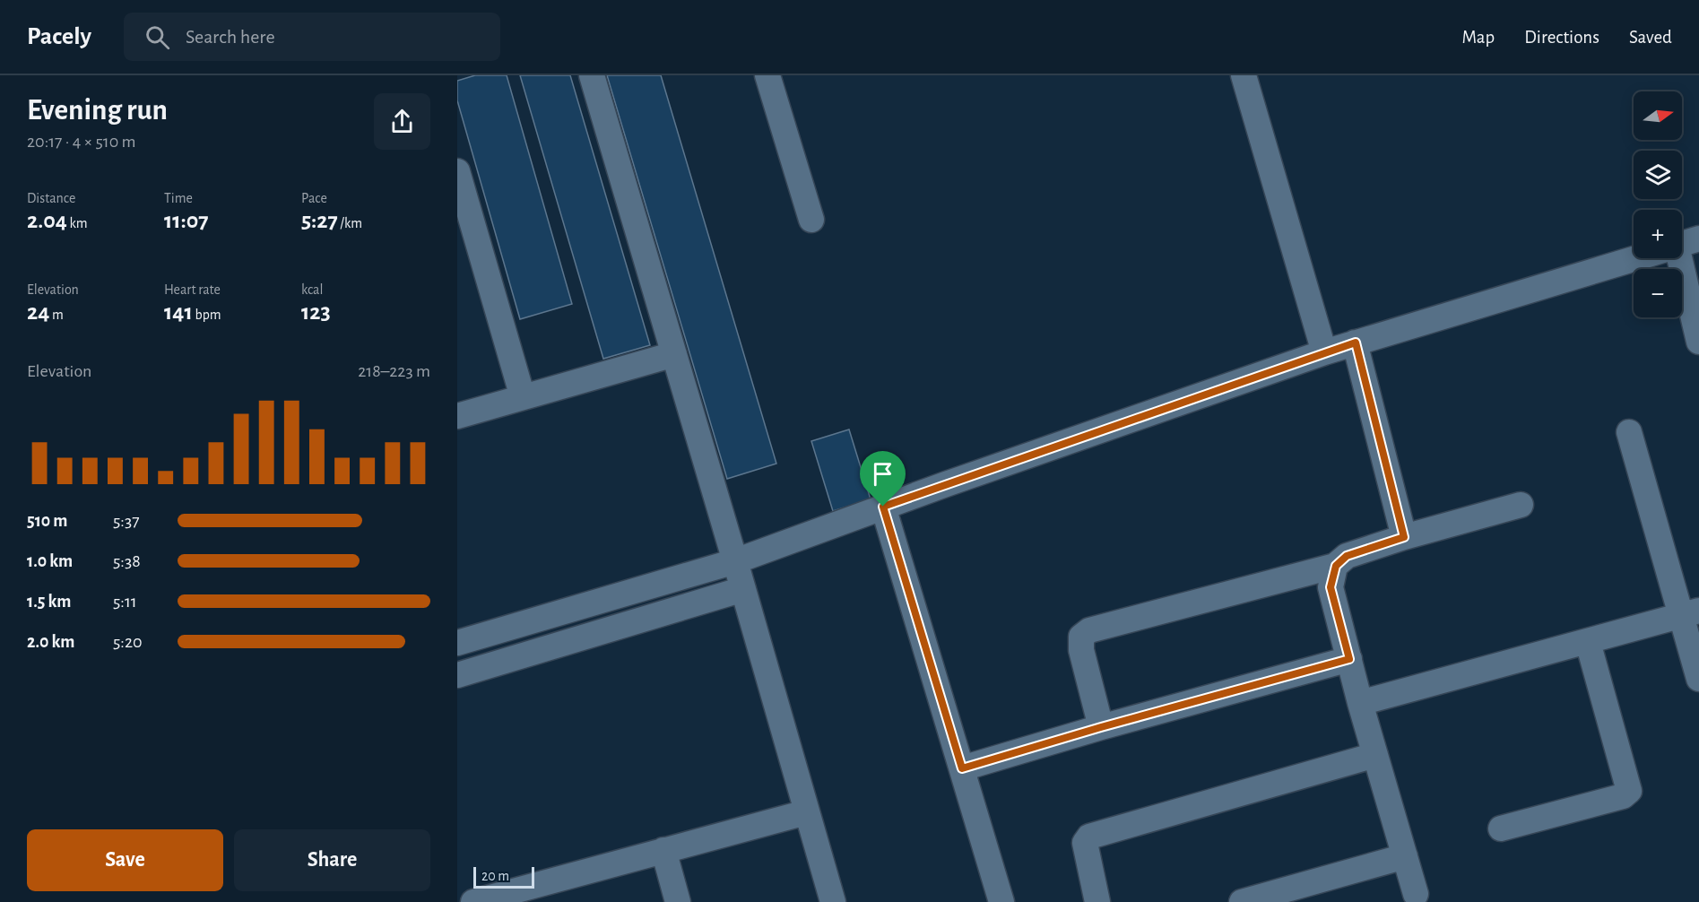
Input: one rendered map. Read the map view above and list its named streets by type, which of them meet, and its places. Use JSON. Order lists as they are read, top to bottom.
{
  "scale_bar": "20 m",
  "north": "right",
  "page": {
    "header": "Pacely",
    "search": "Search here",
    "nav": ["Map", "Directions", "Saved"],
    "heading": ["Evening run", "20:17 · 4 × 510 m"],
    "map_buttons": ["+", "−"],
    "stats": [
      ["Distance", "2.04 km"],
      ["Time", "11:07"],
      ["Pace", "5:27 /km"],
      ["Elevation", "24 m"],
      ["Heart rate", "141 bpm"],
      ["kcal", "123"]
    ],
    "chart": ["Elevation", "218–223 m"],
    "list": [
      {
        "name": "510 m",
        "note": "5:37"
      },
      {
        "name": "1.0 km",
        "note": "5:38"
      },
      {
        "name": "1.5 km",
        "note": "5:11"
      },
      {
        "name": "2.0 km",
        "note": "5:20"
      }
    ],
    "buttons": ["Save", "Share"],
    "scale": "20 m"
  }
}
